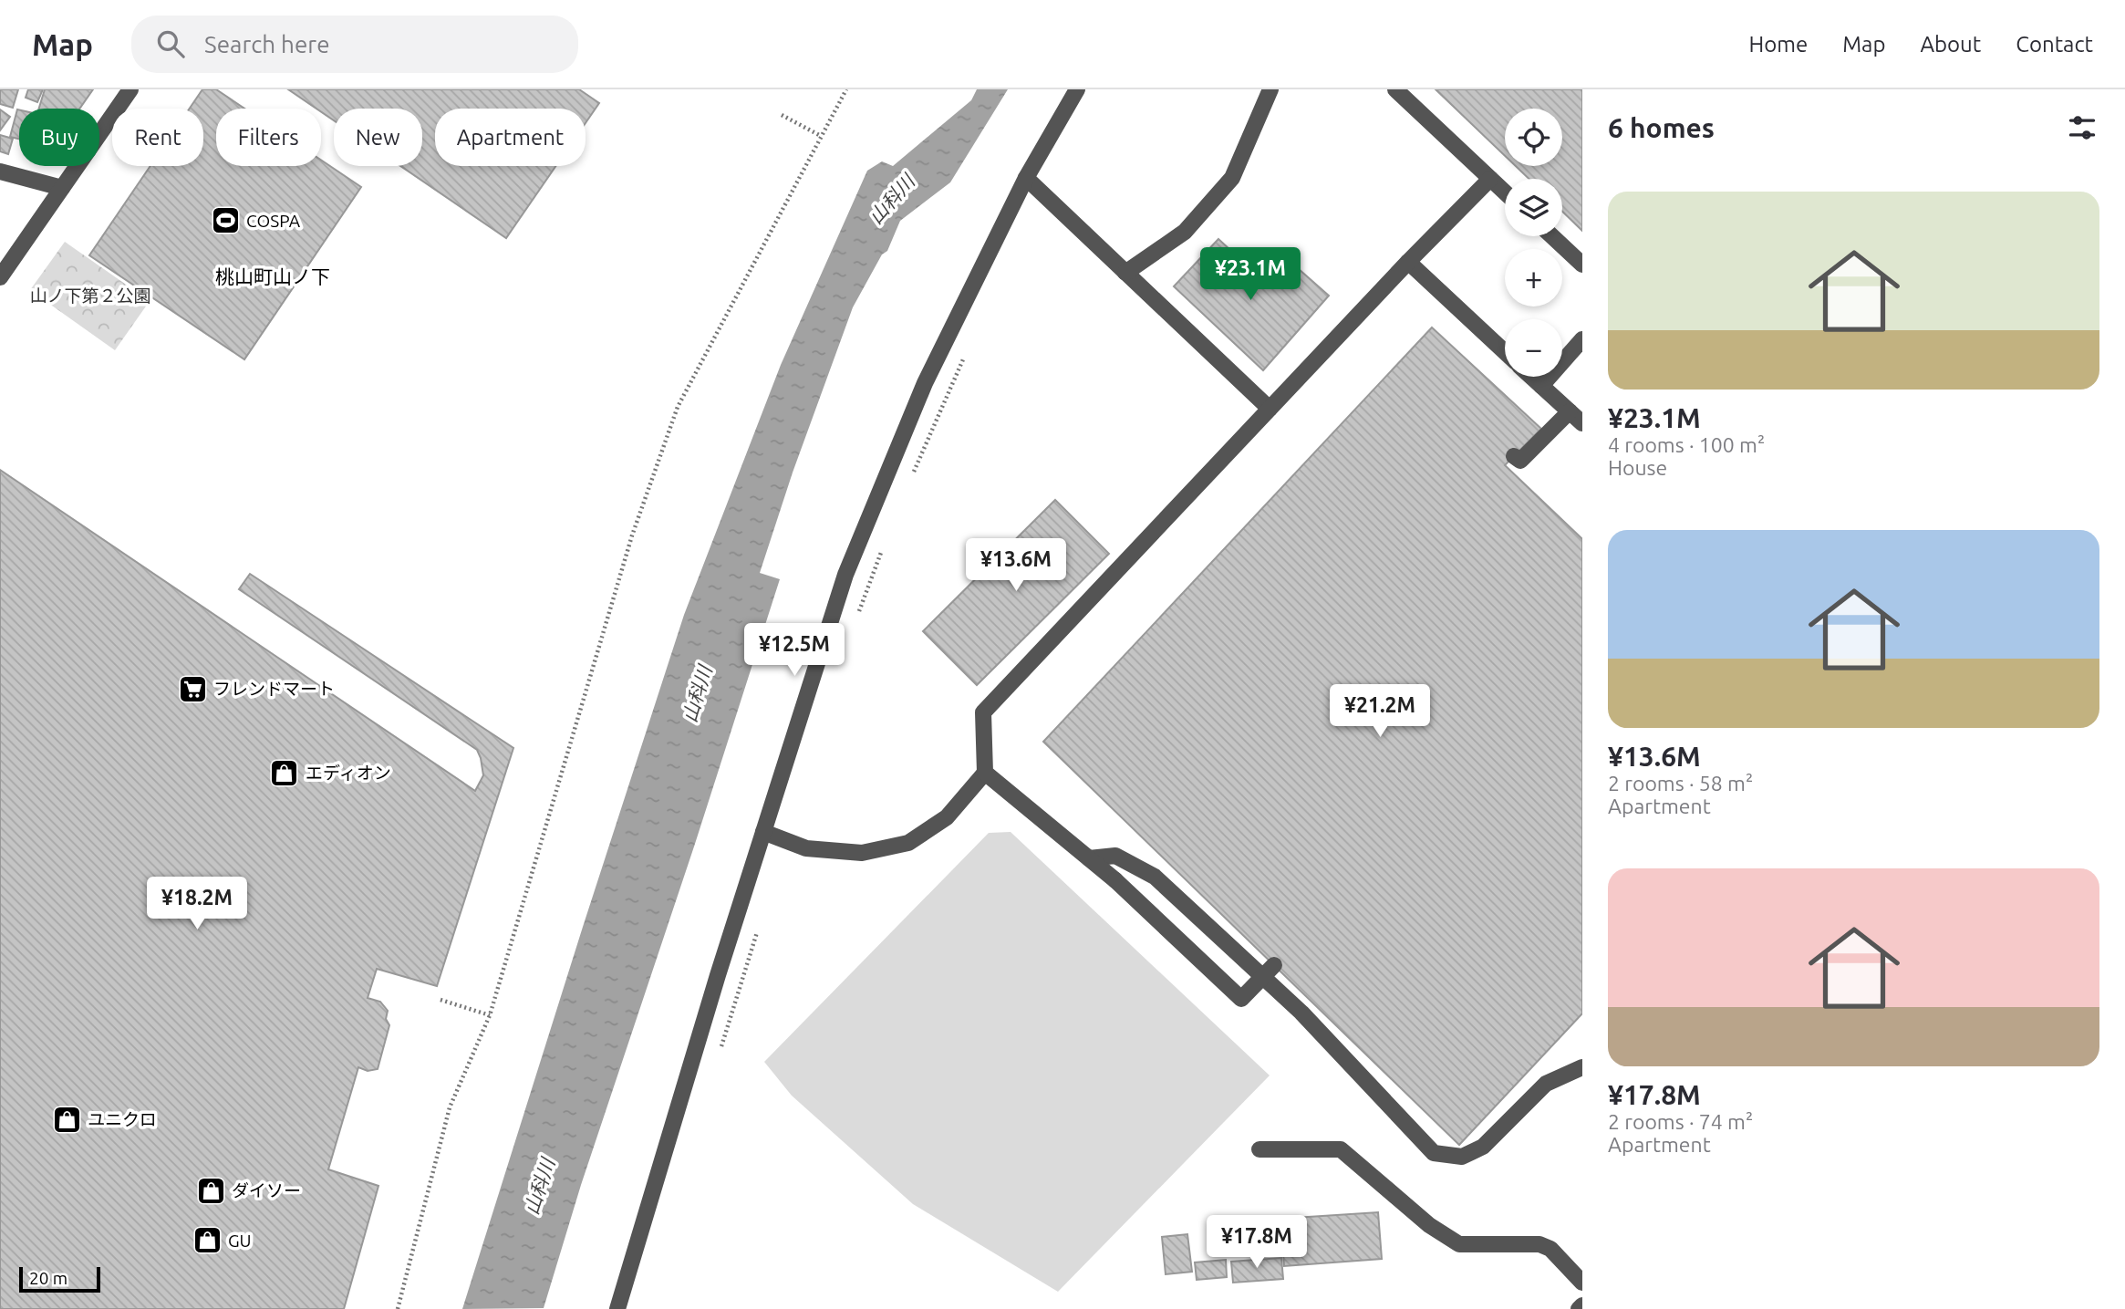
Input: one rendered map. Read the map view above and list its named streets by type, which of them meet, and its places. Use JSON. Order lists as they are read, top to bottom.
{
  "districts": ["桃山町山ノ下"],
  "water": ["山科川"],
  "parks": ["山ノ下第２公園"],
  "places": {
    "sports": ["COSPA"],
    "supermarket": ["フレンドマート"],
    "shop": [
      "エディオン",
      "ユニクロ",
      "ダイソー",
      "GU"
    ]
  },
  "scale_bar": "20 m",
  "page": {
    "header": "Map",
    "search": "Search here",
    "nav": [
      "Home",
      "Map",
      "About",
      "Contact"
    ],
    "heading": "6 homes",
    "map_buttons": ["+", "−"],
    "chip": [
      "Buy",
      "Rent",
      "Filters",
      "New",
      "Apartment"
    ],
    "list": [
      {
        "name": "¥23.1M",
        "note": "4 rooms · 100 m² · House"
      },
      {
        "name": "¥13.6M",
        "note": "2 rooms · 58 m² · Apartment"
      },
      {
        "name": "¥17.8M",
        "note": "2 rooms · 74 m² · Apartment"
      }
    ],
    "price": [
      "¥23.1M",
      "¥13.6M",
      "¥12.5M",
      "¥21.2M",
      "¥18.2M",
      "¥17.8M"
    ],
    "scale": "20 m"
  }
}
